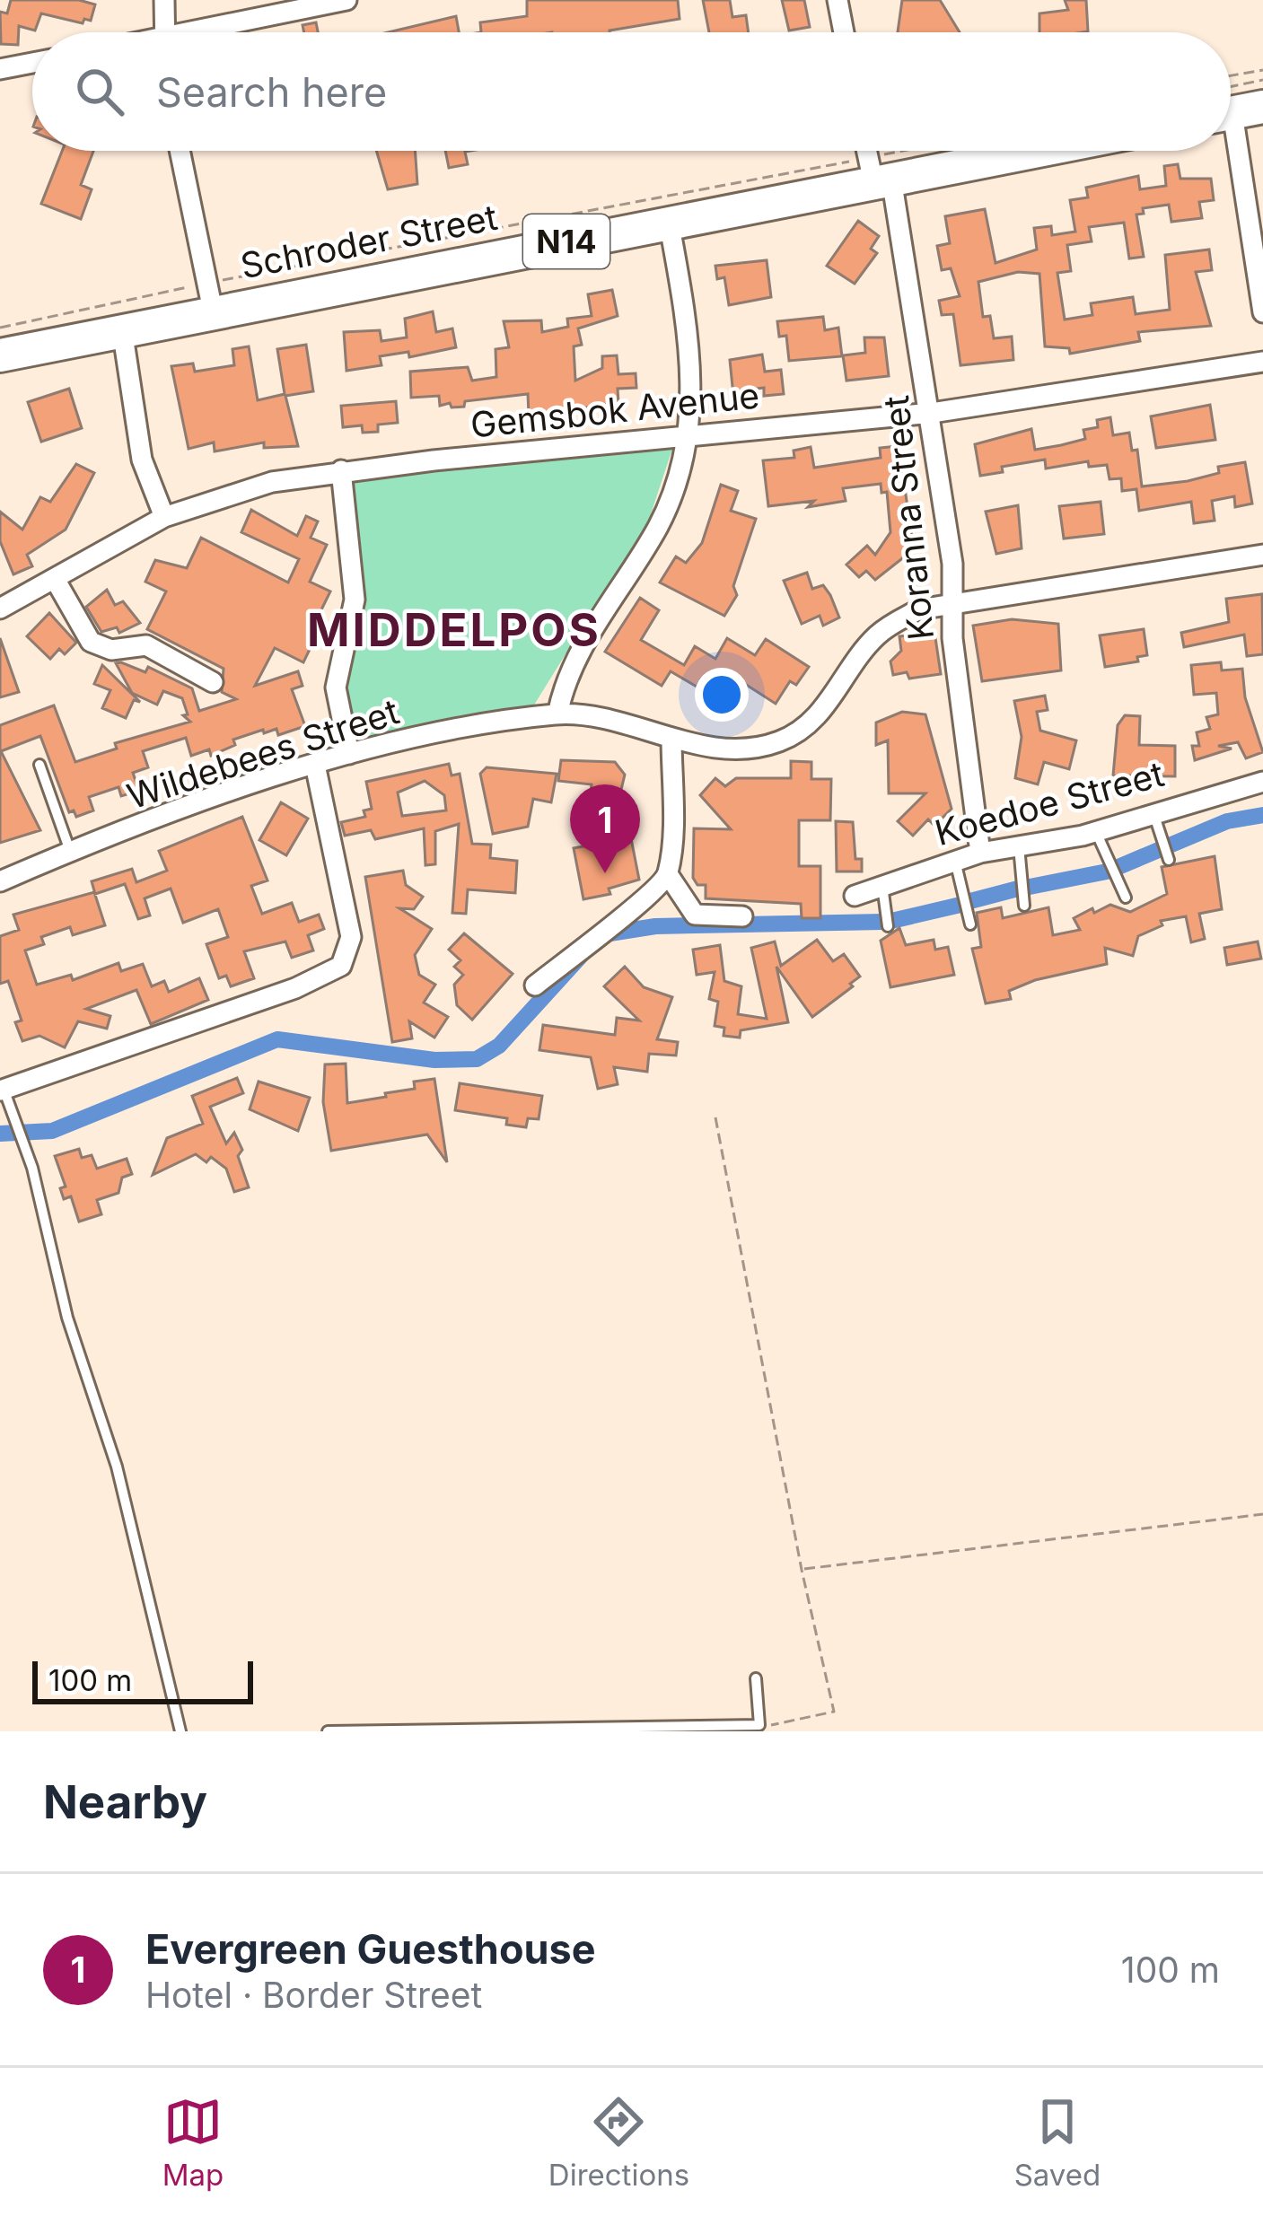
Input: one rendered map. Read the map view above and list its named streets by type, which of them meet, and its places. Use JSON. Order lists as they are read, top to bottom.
{
  "streets": {
    "highway": ["Schroder Street", "N14"],
    "street": [
      "Gemsbok Avenue",
      "Koranna Street",
      "Wildebees Street",
      "Koedoe Street"
    ]
  },
  "crossings": [
    ["Schroder Street", "Koranna Street"],
    ["Gemsbok Avenue", "Koranna Street"],
    ["Koranna Street", "Wildebees Street"],
    ["Koranna Street", "Koedoe Street"]
  ],
  "districts": ["MIDDELPOS"],
  "scale_bar": "100 m",
  "page": {
    "search": "Search here",
    "pins": "1",
    "scale": "100 m",
    "heading": "Nearby",
    "list": [
      {
        "mark": "1",
        "name": "Evergreen Guesthouse",
        "note": "Hotel · Border Street",
        "value": "100 m"
      }
    ],
    "nav": ["Map", "Directions", "Saved"]
  }
}
